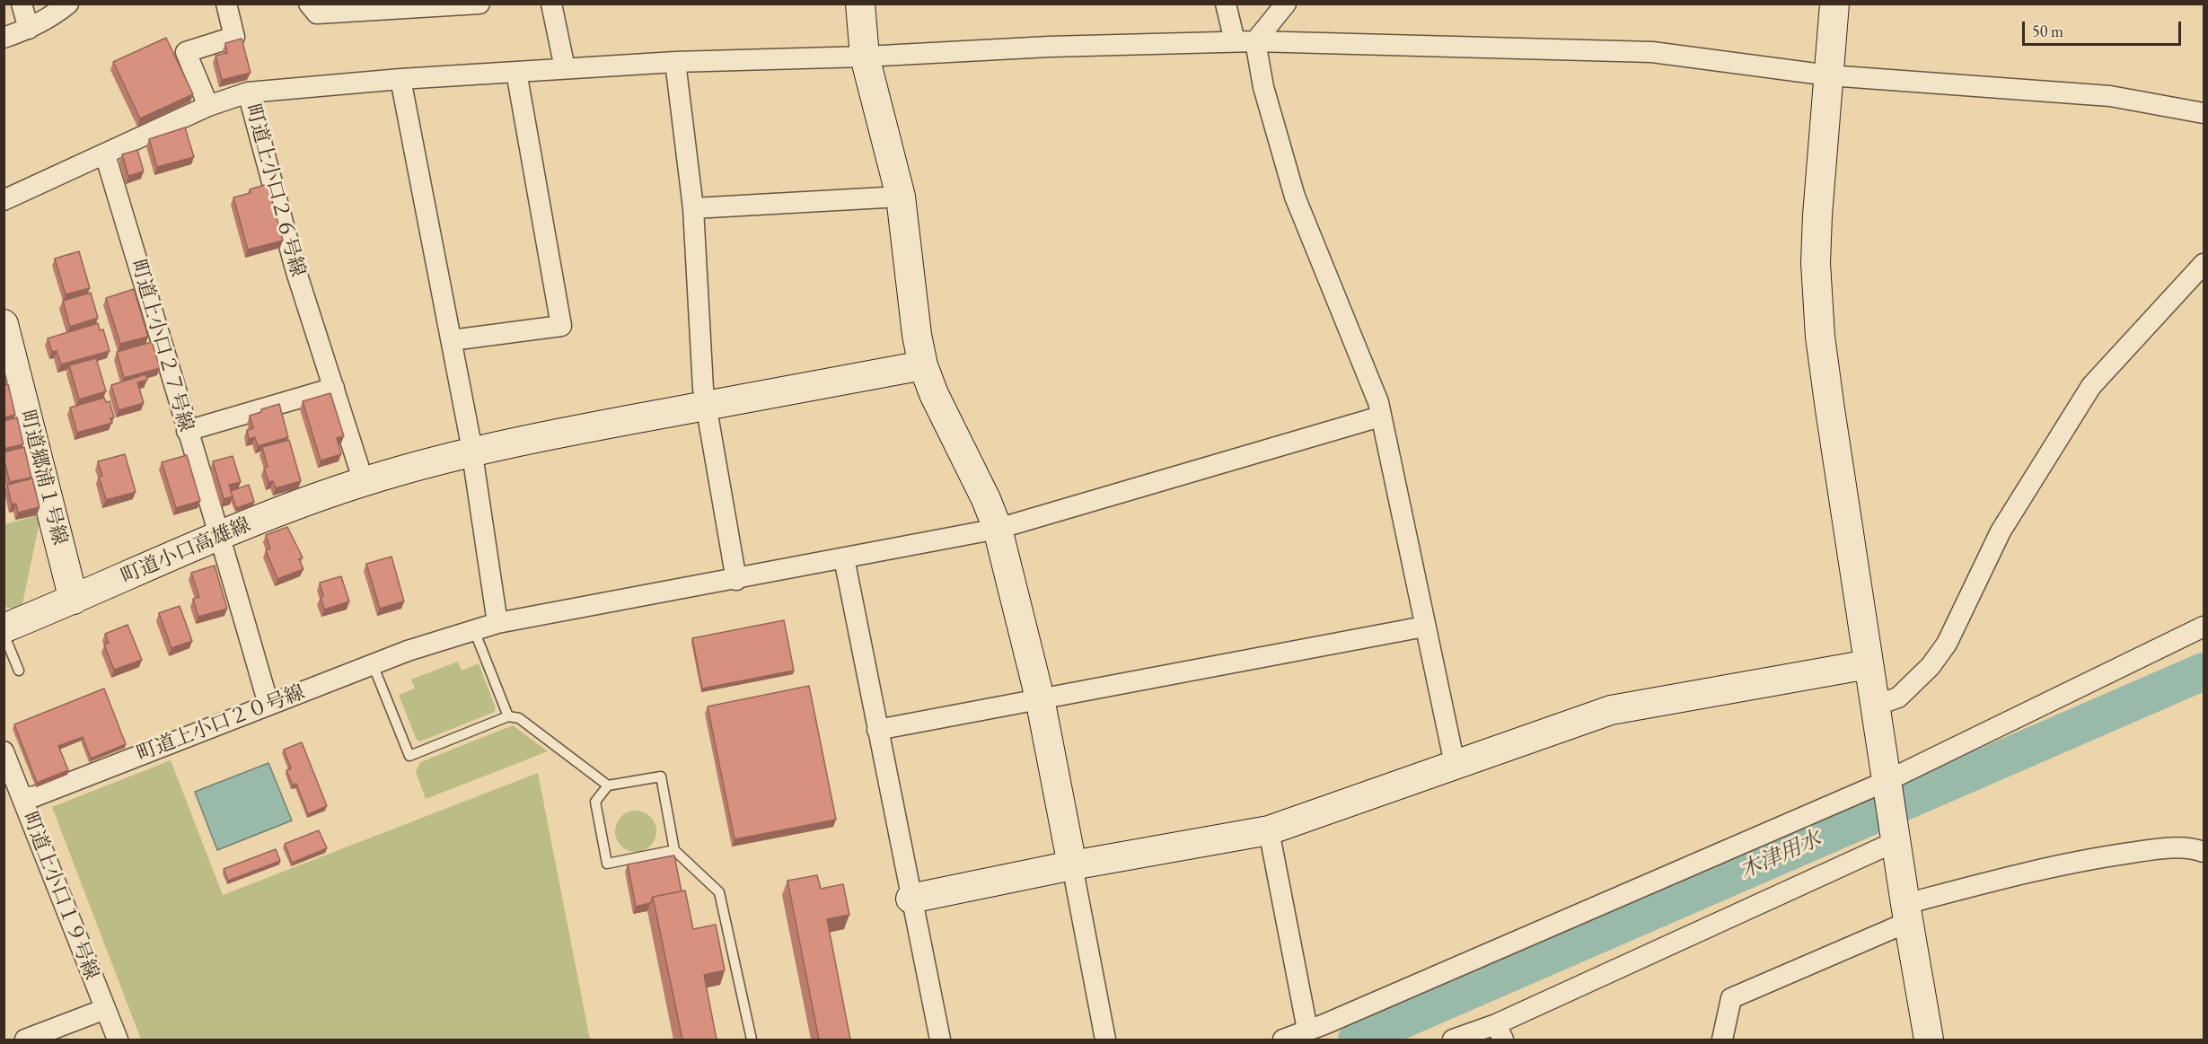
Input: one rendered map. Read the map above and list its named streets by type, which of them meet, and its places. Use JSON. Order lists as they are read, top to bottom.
{
  "streets": {
    "street": [
      "町道上小口２６号線",
      "町道上小口２７号線",
      "町道郷浦１号線",
      "町道小口高雄線",
      "町道上小口２０号線",
      "町道上小口１９号線"
    ]
  },
  "crossings": [
    ["町道上小口２６号線", "町道上小口２７号線"],
    ["町道上小口２６号線", "町道小口高雄線"],
    ["町道上小口２７号線", "町道小口高雄線"],
    ["町道上小口２７号線", "町道上小口２０号線"],
    ["町道郷浦１号線", "町道小口高雄線"],
    ["町道上小口２０号線", "町道上小口１９号線"]
  ],
  "water": ["木津用水"],
  "scale_bar": "50 m"
}
